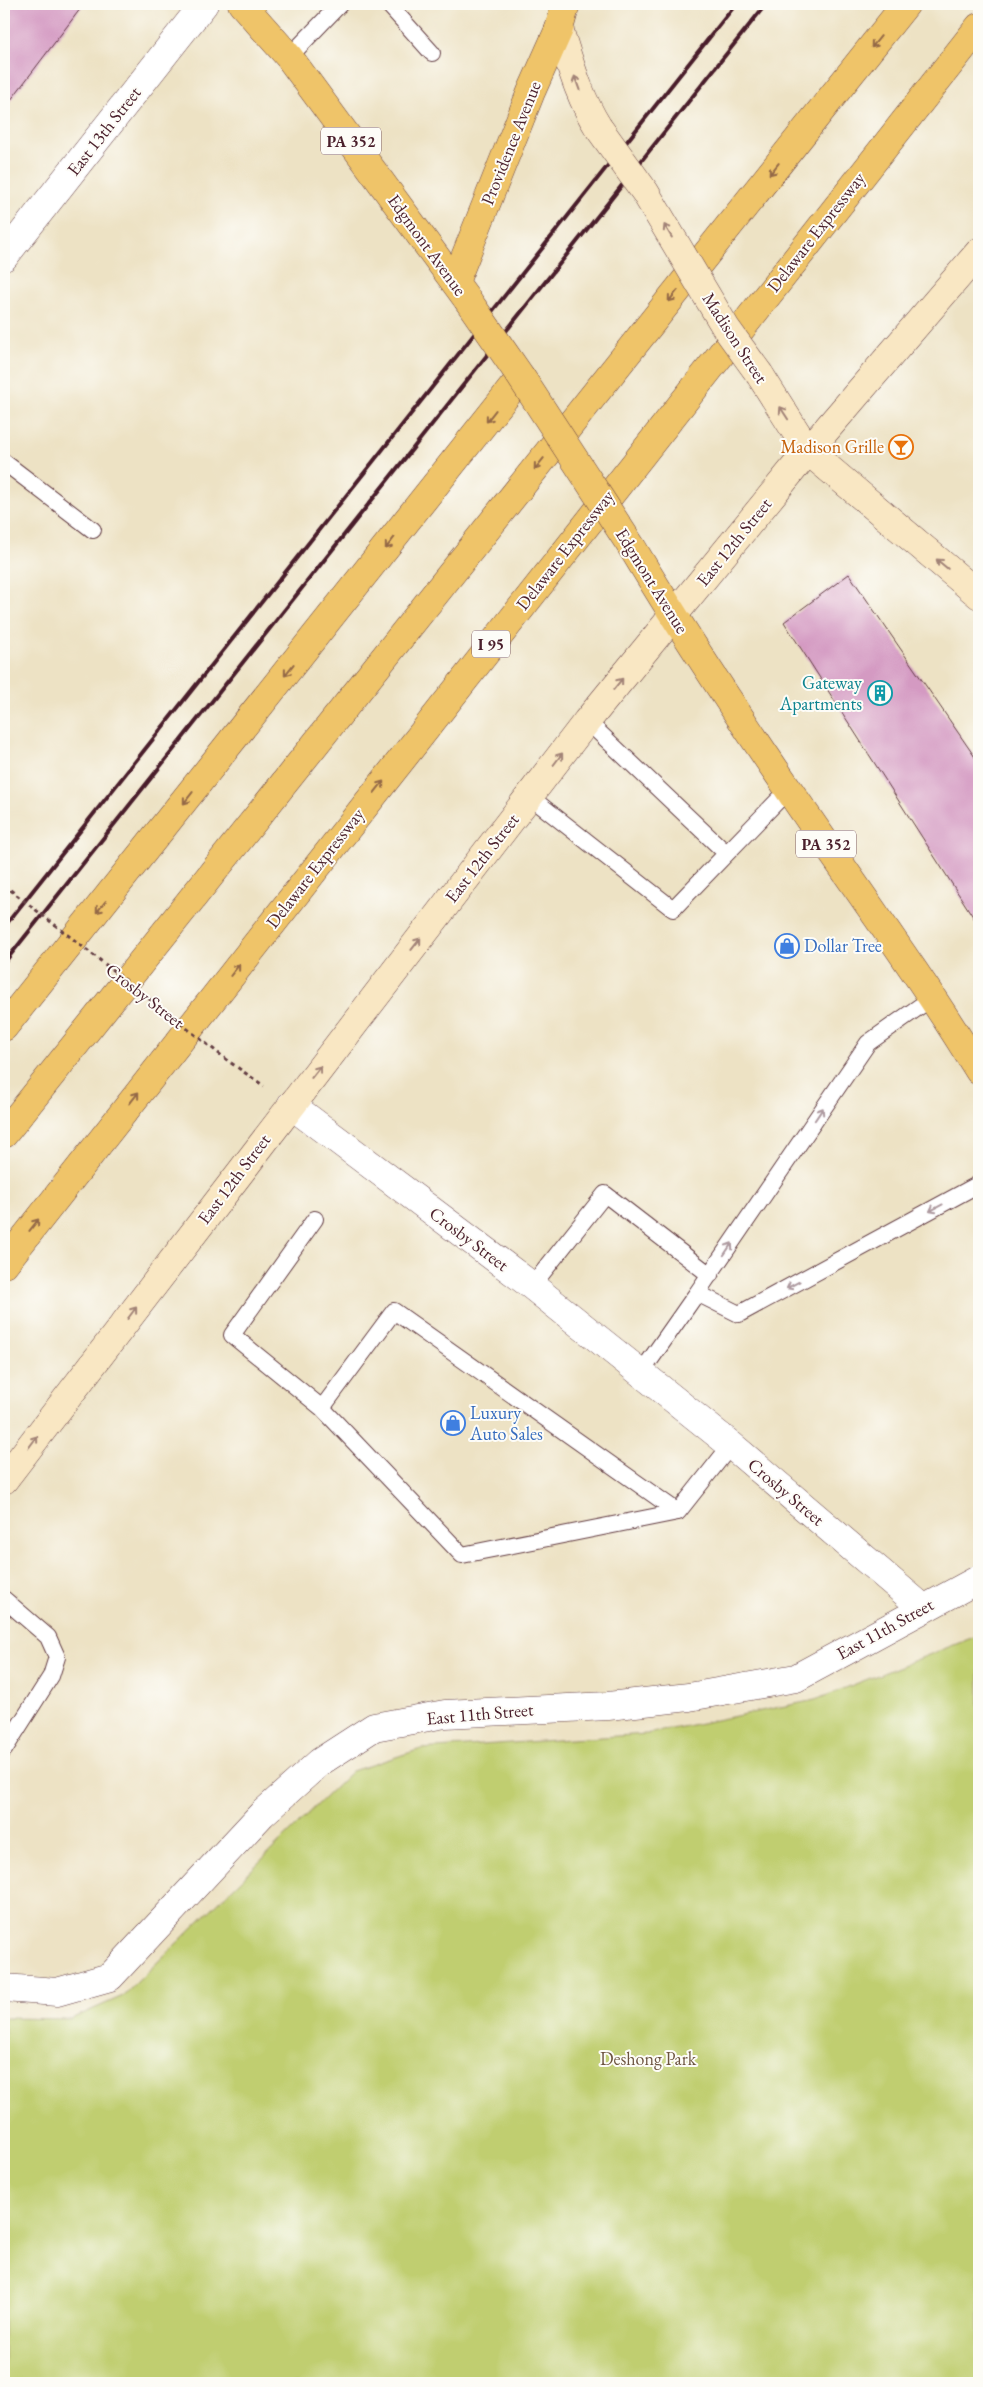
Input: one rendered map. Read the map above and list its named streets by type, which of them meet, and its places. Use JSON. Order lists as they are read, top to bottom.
{
  "streets": {
    "main road": [
      "PA 352",
      "Providence Avenue",
      "Delaware Expressway",
      "Edgmont Avenue",
      "I 95"
    ],
    "street": [
      "East 13th Street",
      "Madison Street",
      "East 12th Street",
      "Crosby Street",
      "East 11th Street"
    ]
  },
  "crossings": [
    ["Providence Avenue", "Edgmont Avenue"],
    ["Providence Avenue", "Madison Street"],
    ["Edgmont Avenue", "East 12th Street"],
    ["Madison Street", "East 12th Street"],
    ["East 12th Street", "Crosby Street"],
    ["Crosby Street", "East 11th Street"]
  ],
  "one_way": ["Madison Street", "East 12th Street"],
  "parks": ["Deshong Park"],
  "places": {
    "bar": ["Madison Grille"],
    "building": ["Gateway Apartments"],
    "shop": ["Dollar Tree", "Luxury Auto Sales"]
  }
}
